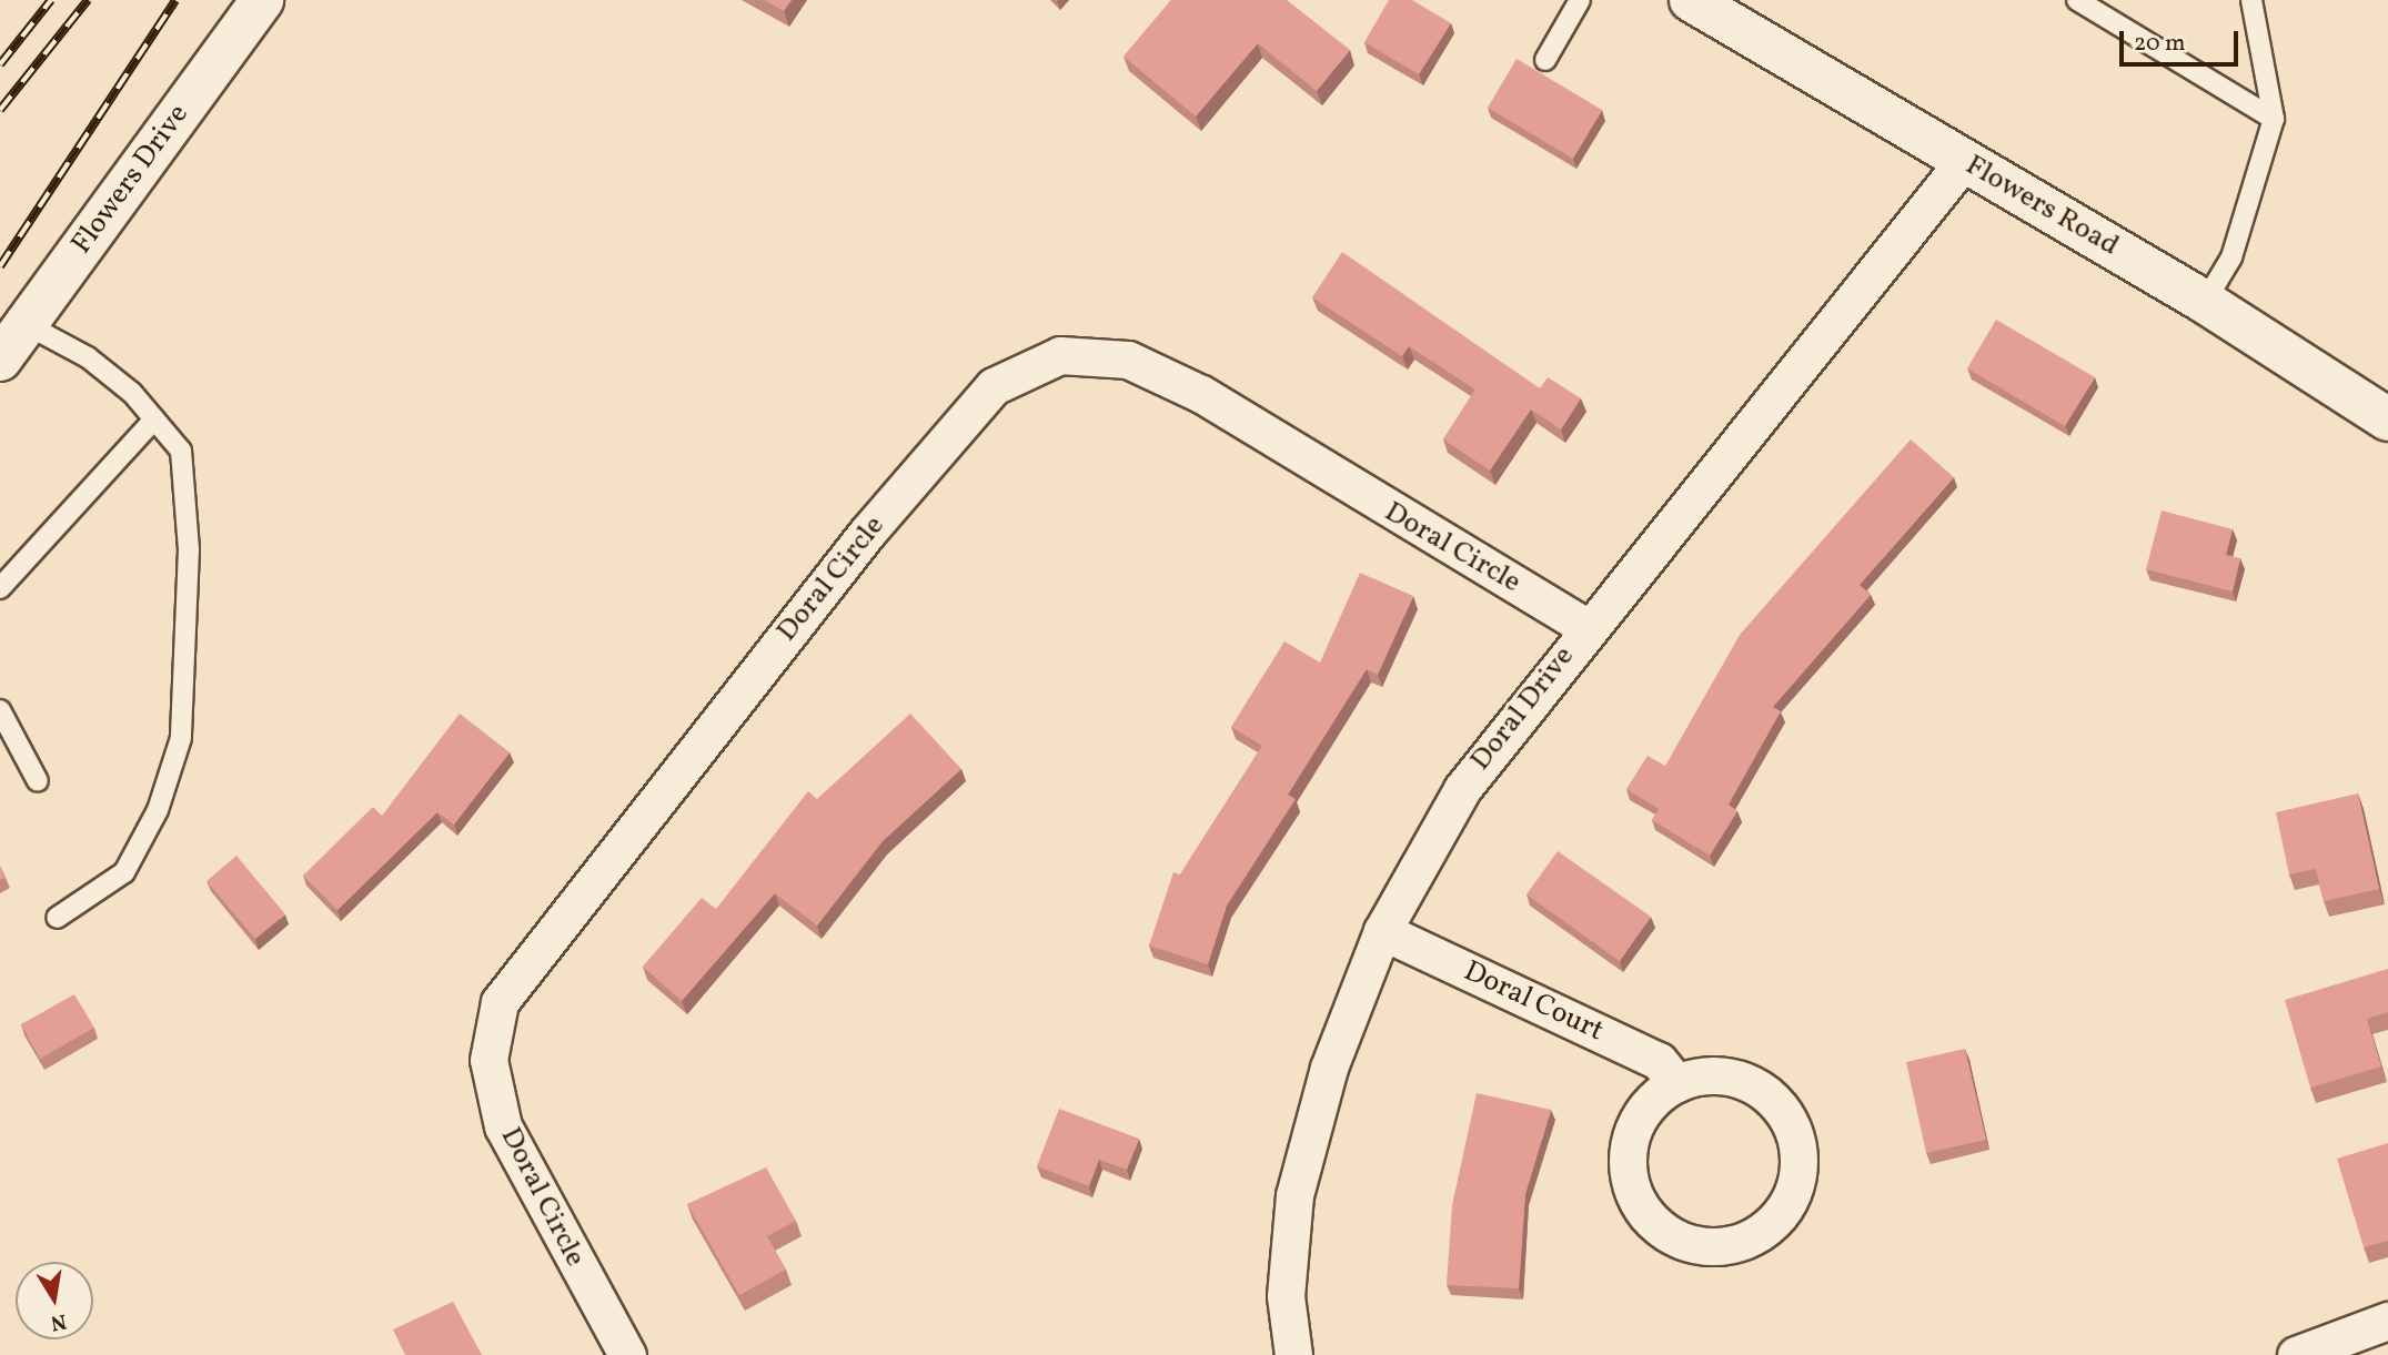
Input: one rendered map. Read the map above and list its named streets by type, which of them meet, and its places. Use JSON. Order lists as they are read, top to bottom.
{
  "streets": {
    "street": [
      "Flowers Drive",
      "Flowers Road",
      "Doral Circle",
      "Doral Drive",
      "Doral Court"
    ]
  },
  "crossings": [
    ["Flowers Road", "Doral Drive"],
    ["Doral Circle", "Doral Drive"],
    ["Doral Drive", "Doral Court"]
  ],
  "scale_bar": "20 m",
  "north": "bottom"
}
